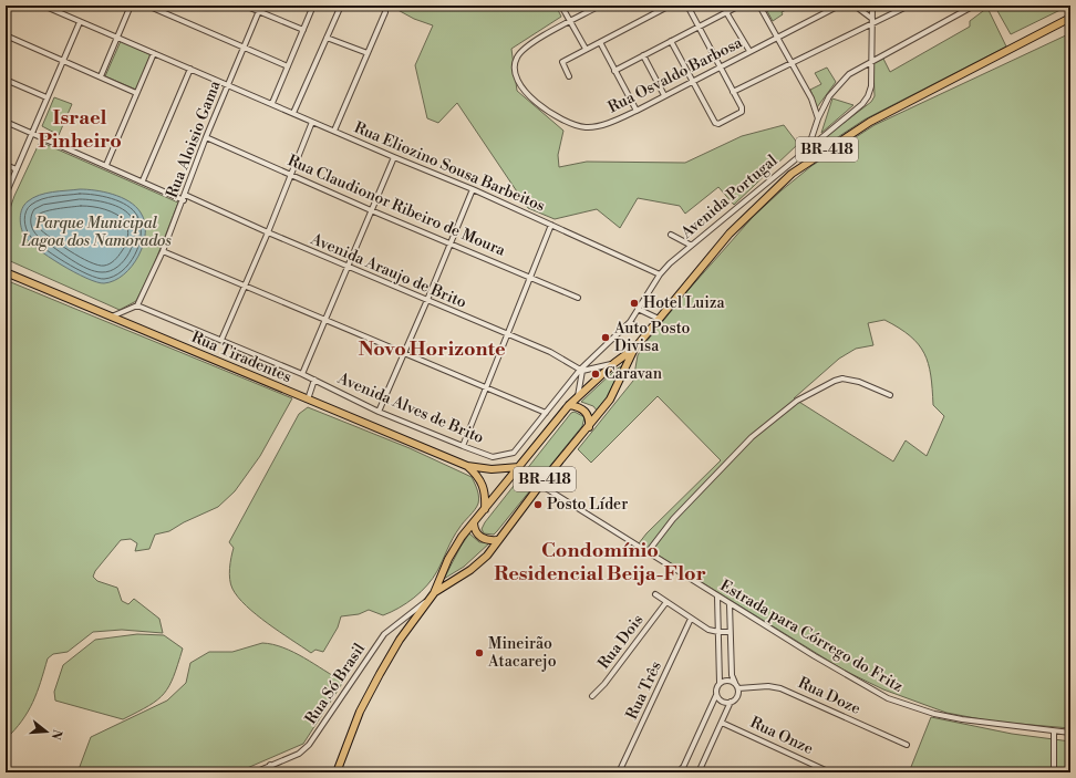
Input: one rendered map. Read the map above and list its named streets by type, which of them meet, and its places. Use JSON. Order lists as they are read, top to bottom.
{
  "streets": {
    "main road": ["BR-418", "Rua Tiradentes"],
    "street": [
      "Rua Osvaldo Barbosa",
      "Rua Aloisio Gama",
      "Rua Eliozino Sousa Barbeitos",
      "Avenida Portugal",
      "Rua Claudionor Ribeiro de Moura",
      "Avenida Araujo de Brito",
      "Avenida Alves de Brito",
      "Estrada para Córrego do Fritz",
      "Rua Dois",
      "Rua Só Brasil",
      "Rua Três",
      "Rua Doze",
      "Rua Onze"
    ]
  },
  "crossings": [
    ["Rua Aloisio Gama", "Rua Eliozino Sousa Barbeitos"],
    ["Rua Aloisio Gama", "Rua Claudionor Ribeiro de Moura"],
    ["Rua Aloisio Gama", "Avenida Araujo de Brito"],
    ["Rua Aloisio Gama", "Avenida Alves de Brito"],
    ["BR-418", "Rua Tiradentes"],
    ["BR-418", "Estrada para Córrego do Fritz"],
    ["BR-418", "Rua Só Brasil"],
    ["Rua Eliozino Sousa Barbeitos", "Avenida Portugal"],
    ["Rua Eliozino Sousa Barbeitos", "Avenida Alves de Brito"],
    ["Avenida Portugal", "Avenida Alves de Brito"],
    ["Avenida Araujo de Brito", "Avenida Alves de Brito"]
  ],
  "districts": ["Israel Pinheiro", "Novo Horizonte", "Condomínio Residencial Beija-Flor"],
  "parks": ["Parque Municipal Lagoa dos Namorados"],
  "places": [
    "Hotel Luiza",
    "Auto Posto Divisa",
    "Caravan",
    "Posto Líder",
    "Mineirão Atacarejo"
  ],
  "north": "right"
}
